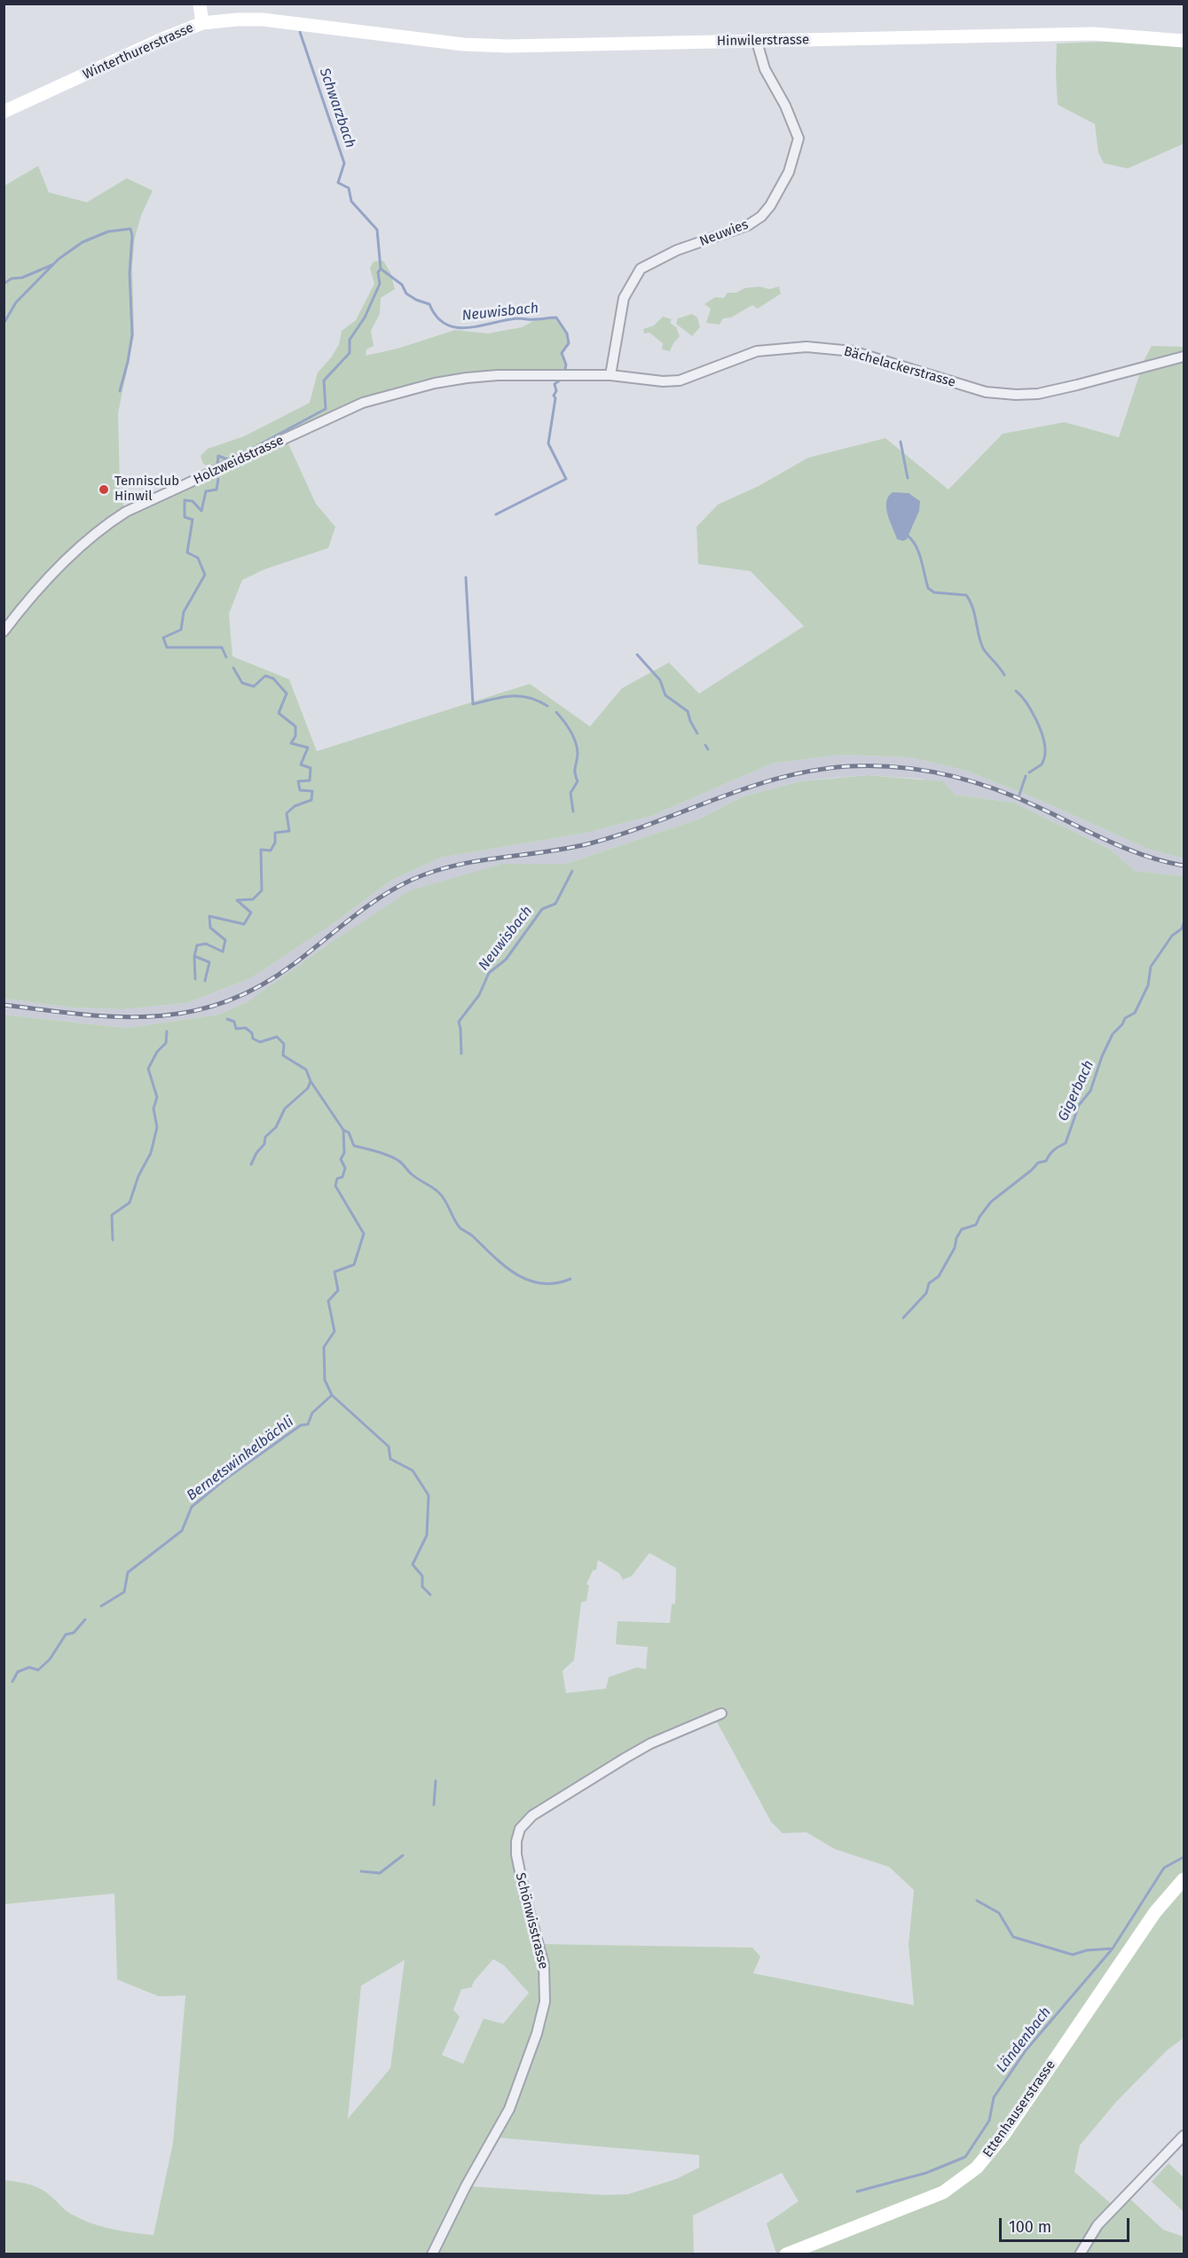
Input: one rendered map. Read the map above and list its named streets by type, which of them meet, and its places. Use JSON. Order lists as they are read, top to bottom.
{
  "streets": {
    "main road": ["Hinwilerstrasse", "Winterthurerstrasse", "Ettenhauserstrasse"],
    "street": [
      "Neuwies",
      "Bächelackerstrasse",
      "Holzweidstrasse",
      "Schönwisstrasse"
    ]
  },
  "crossings": [
    ["Hinwilerstrasse", "Winterthurerstrasse"],
    ["Hinwilerstrasse", "Neuwies"],
    ["Neuwies", "Bächelackerstrasse"],
    ["Bächelackerstrasse", "Holzweidstrasse"]
  ],
  "water": [
    "Schwarzbach",
    "Neuwisbach",
    "Gigerbach",
    "Bernetswinkelbächli",
    "Ländenbach"
  ],
  "places": ["Tennisclub Hinwil"],
  "scale_bar": "100 m"
}
